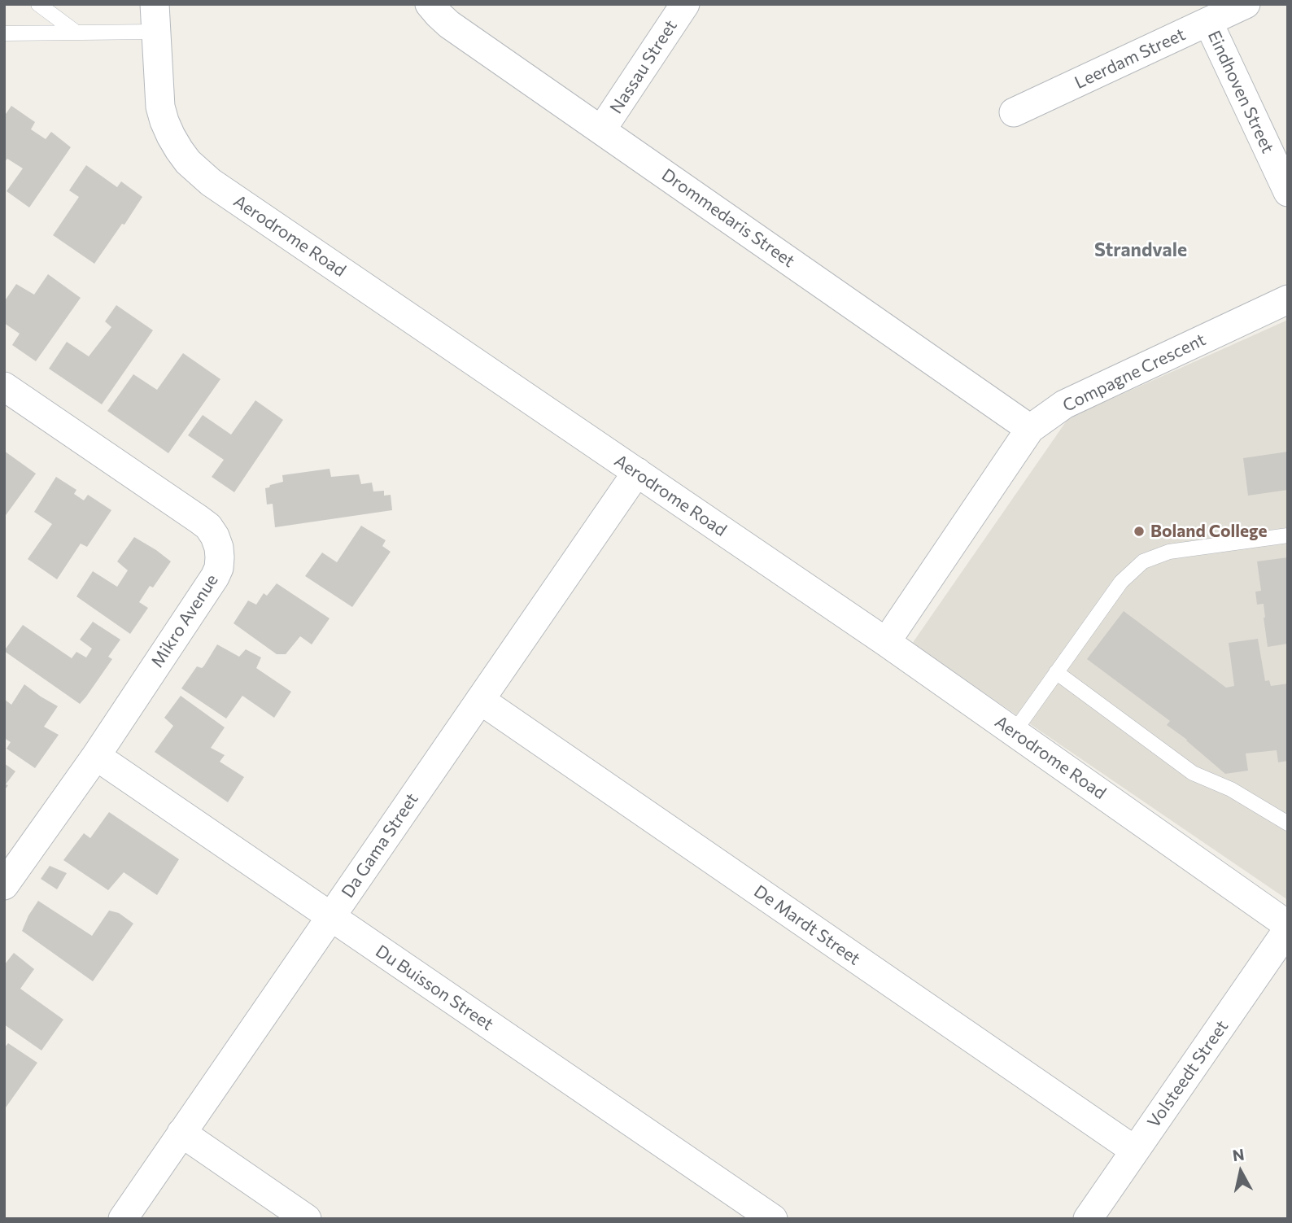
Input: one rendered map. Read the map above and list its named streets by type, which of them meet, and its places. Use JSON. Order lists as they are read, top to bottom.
{
  "streets": {
    "street": [
      "Leerdam Street",
      "Nassau Street",
      "Eindhoven Street",
      "Drommedaris Street",
      "Aerodrome Road",
      "Compagne Crescent",
      "Mikro Avenue",
      "Da Gama Street",
      "De Mardt Street",
      "Du Buisson Street",
      "Volsteedt Street"
    ]
  },
  "crossings": [
    ["Leerdam Street", "Eindhoven Street"],
    ["Nassau Street", "Drommedaris Street"],
    ["Drommedaris Street", "Compagne Crescent"],
    ["Aerodrome Road", "Compagne Crescent"],
    ["Aerodrome Road", "Da Gama Street"],
    ["Aerodrome Road", "Volsteedt Street"],
    ["Mikro Avenue", "Du Buisson Street"],
    ["Da Gama Street", "De Mardt Street"],
    ["Da Gama Street", "Du Buisson Street"],
    ["De Mardt Street", "Volsteedt Street"]
  ],
  "districts": ["Strandvale"],
  "places": ["Boland College"],
  "north": "top"
}
